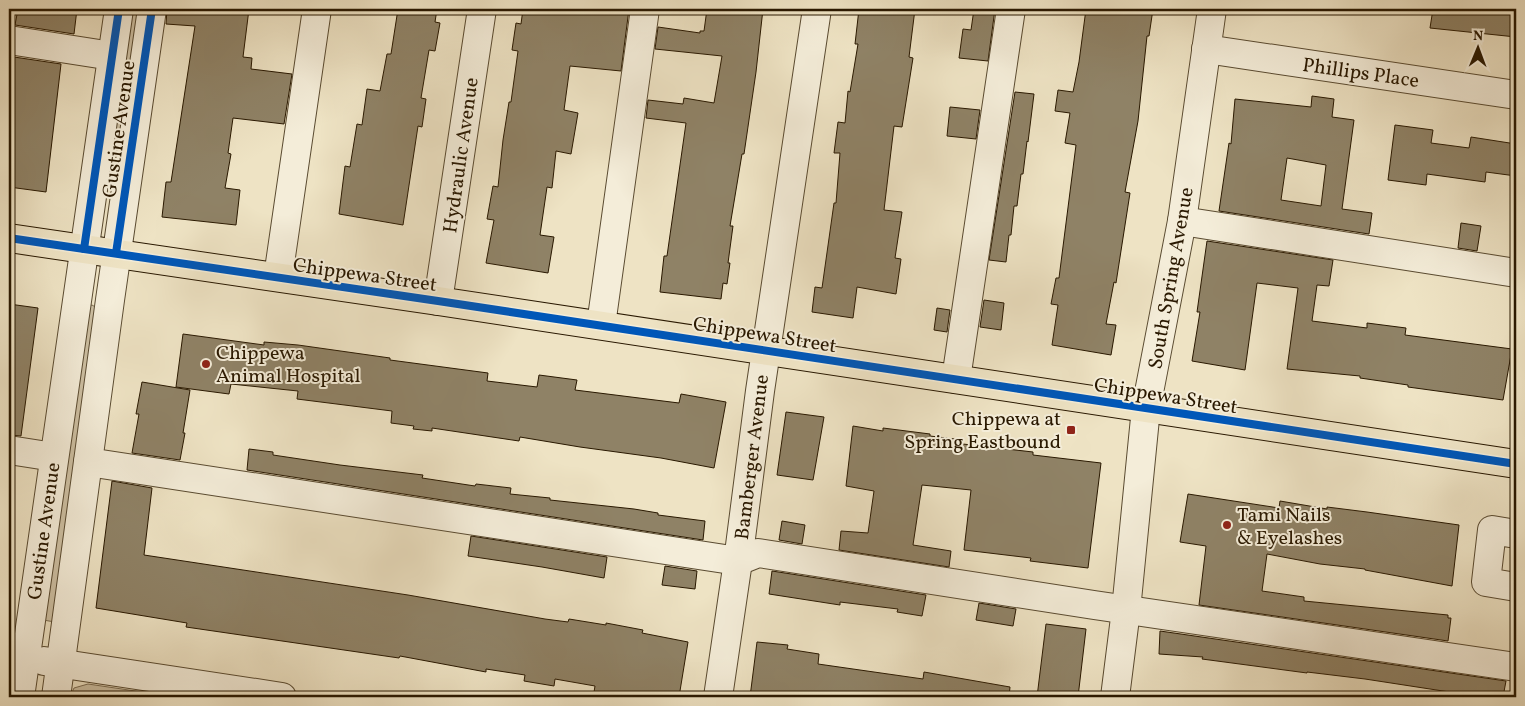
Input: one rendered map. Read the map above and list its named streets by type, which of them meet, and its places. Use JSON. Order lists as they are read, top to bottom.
{
  "streets": {
    "main road": ["Chippewa Street"],
    "street": [
      "Phillips Place",
      "Gustine Avenue",
      "Hydraulic Avenue",
      "South Spring Avenue",
      "Bamberger Avenue"
    ]
  },
  "crossings": [
    ["Phillips Place", "South Spring Avenue"],
    ["Gustine Avenue", "Chippewa Street"],
    ["Hydraulic Avenue", "Chippewa Street"],
    ["Chippewa Street", "South Spring Avenue"],
    ["Chippewa Street", "Bamberger Avenue"]
  ],
  "places": {
    "other": ["Chippewa Animal Hospital", "Tami Nails & Eyelashes"],
    "transit": ["Chippewa at Spring Eastbound"]
  },
  "north": "top"
}
